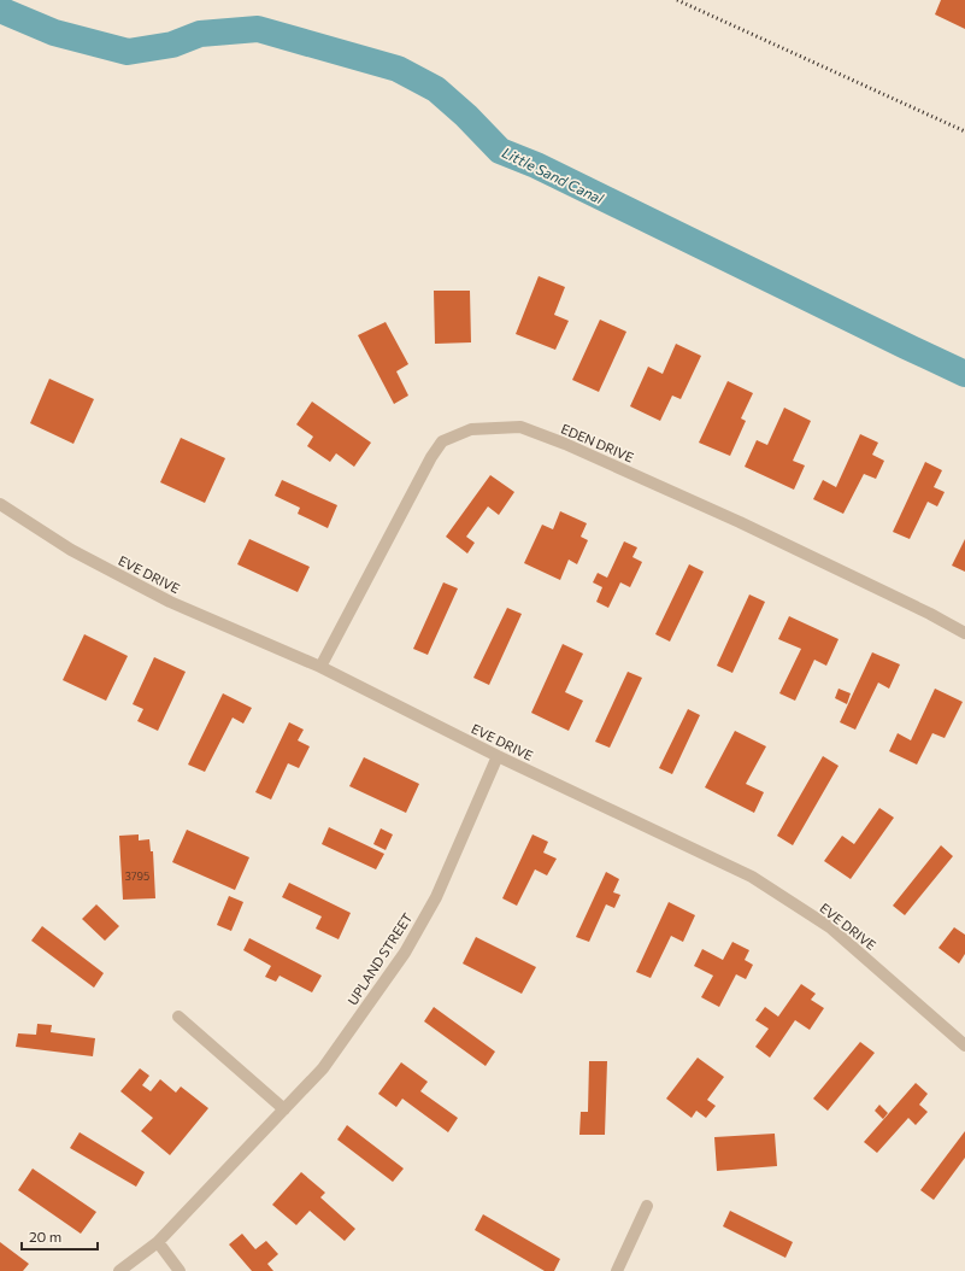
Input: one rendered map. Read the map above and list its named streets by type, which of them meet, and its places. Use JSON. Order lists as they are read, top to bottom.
{
  "streets": {
    "street": ["EDEN DRIVE", "EVE DRIVE", "UPLAND STREET"]
  },
  "crossings": [
    ["EDEN DRIVE", "EVE DRIVE"],
    ["EVE DRIVE", "UPLAND STREET"]
  ],
  "water": ["Little Sand Canal"],
  "house_numbers": ["3795"],
  "scale_bar": "20 m"
}
